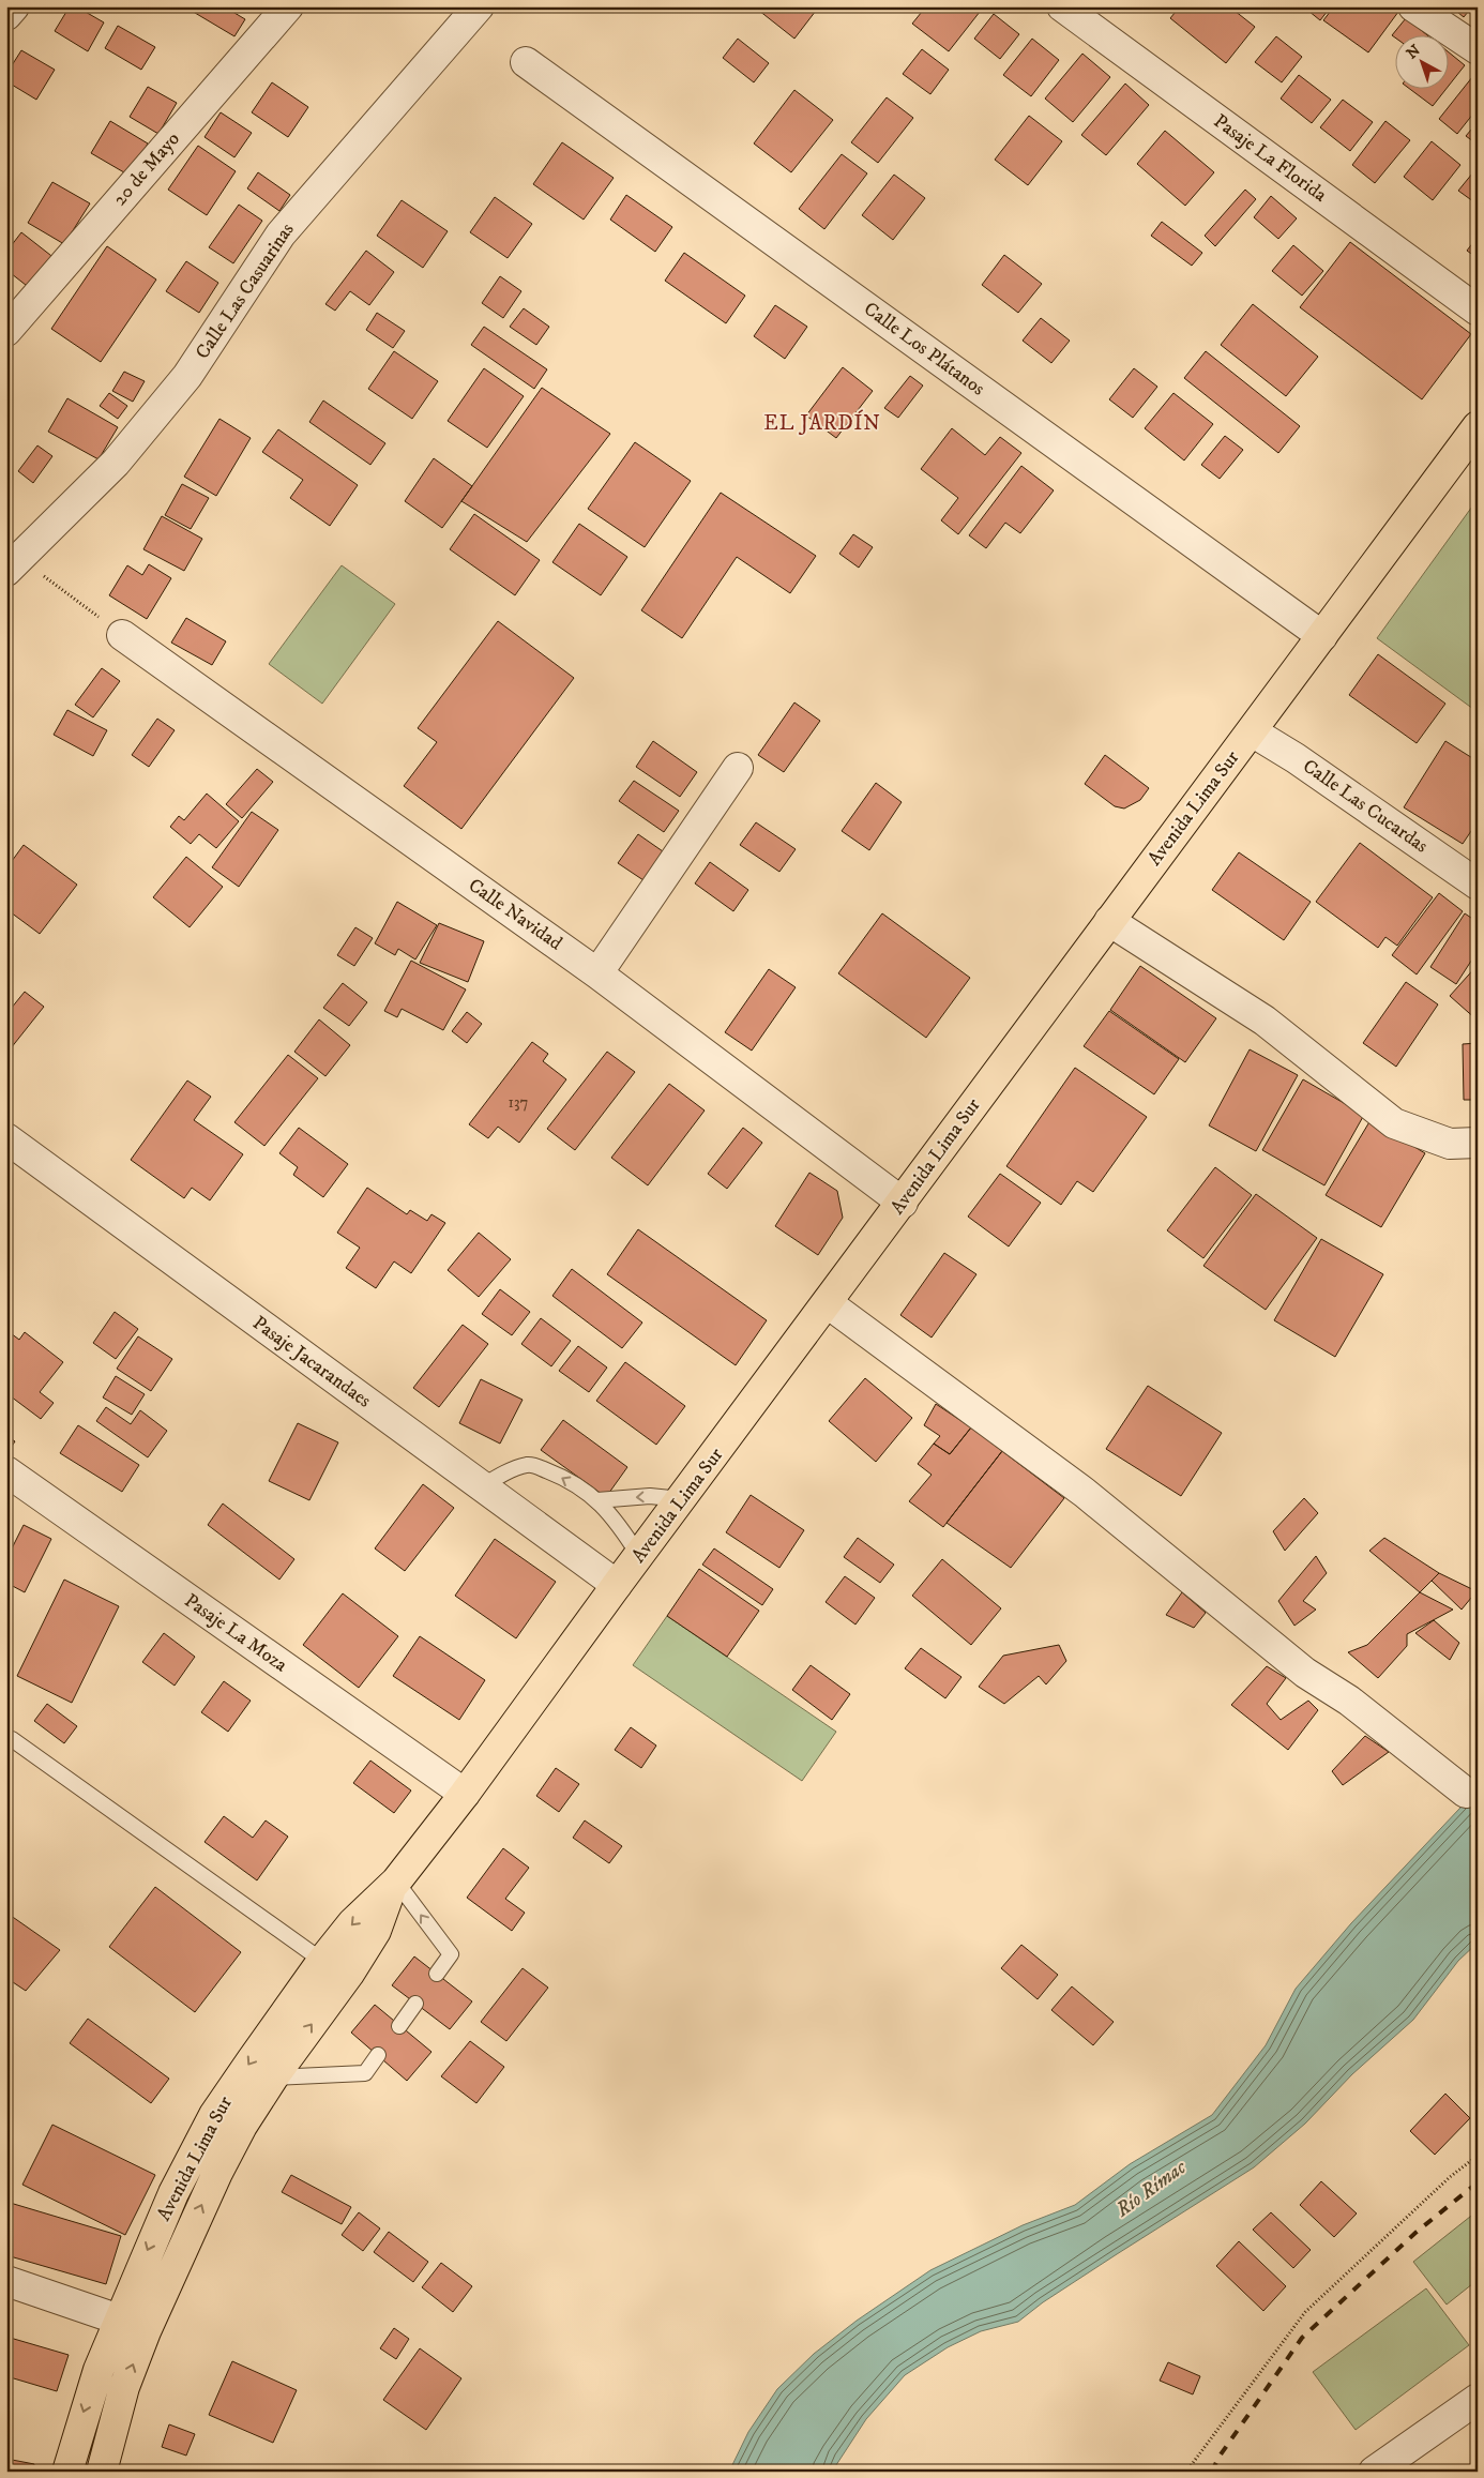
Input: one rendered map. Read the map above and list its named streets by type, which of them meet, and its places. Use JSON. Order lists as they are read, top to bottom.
{
  "streets": {
    "highway": ["Avenida Lima Sur"],
    "street": [
      "Pasaje La Florida",
      "20 de Mayo",
      "Calle Las Casuarinas",
      "Calle Los Plátanos",
      "Calle Las Cucardas",
      "Calle Navidad",
      "Pasaje Jacarandaes",
      "Pasaje La Moza"
    ]
  },
  "crossings": [
    ["Calle Los Plátanos", "Avenida Lima Sur"],
    ["Calle Las Cucardas", "Avenida Lima Sur"],
    ["Avenida Lima Sur", "Calle Navidad"],
    ["Avenida Lima Sur", "Pasaje Jacarandaes"],
    ["Avenida Lima Sur", "Pasaje La Moza"]
  ],
  "districts": ["EL JARDÍN"],
  "water": ["Río Rímac"],
  "house_numbers": ["137"],
  "north": "top left"
}
